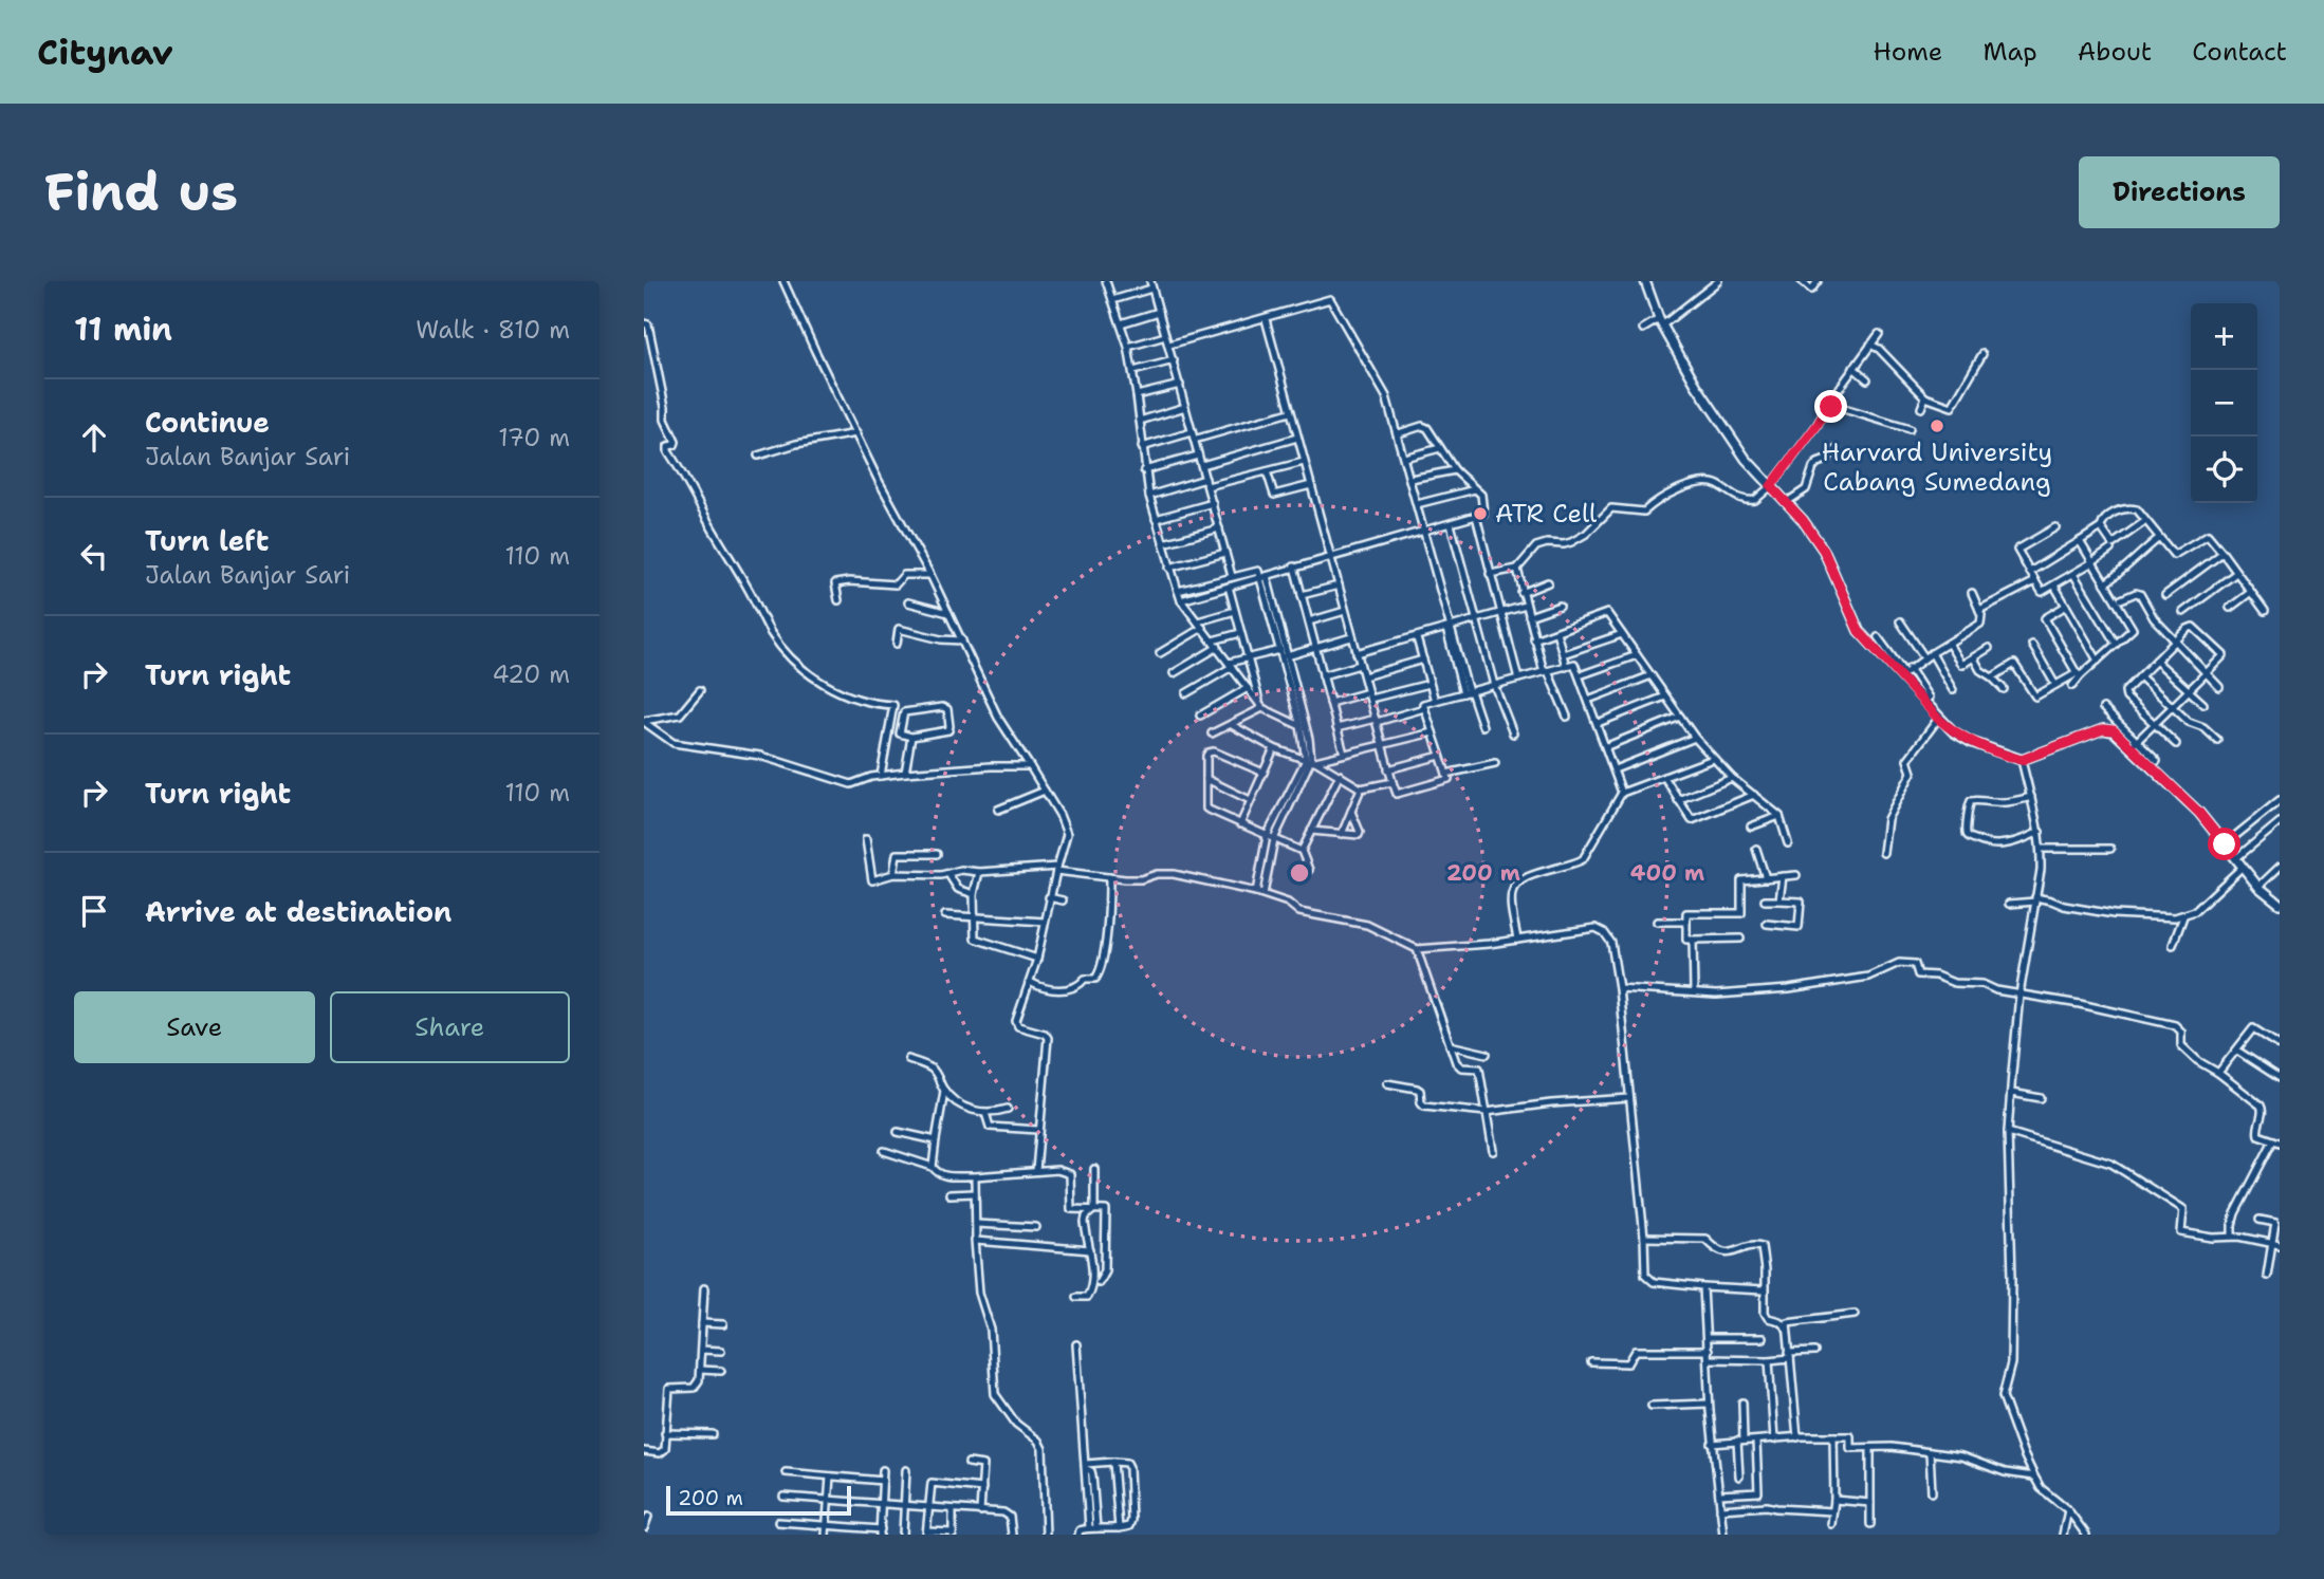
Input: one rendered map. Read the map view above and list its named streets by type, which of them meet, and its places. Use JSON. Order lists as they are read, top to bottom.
{
  "places": ["Harvard University Cabang Sumedang", "ATR Cell"],
  "scale_bar": "200 m",
  "page": {
    "header": "Citynav",
    "nav": [
      "Home",
      "Map",
      "About",
      "Contact"
    ],
    "buttons": [
      "Directions",
      ["Save", "Share"]
    ],
    "title": "Find us",
    "heading": ["11 min", "Walk · 810 m"],
    "map_buttons": ["+", "−"],
    "list": [
      ["Continue", "Jalan Banjar Sari", "170 m"],
      ["Turn left", "Jalan Banjar Sari", "110 m"],
      ["Turn right", "420 m"],
      ["Turn right", "110 m"],
      "Arrive at destination"
    ],
    "scale": "200 m"
  },
  "rings": ["200 m", "400 m"]
}
